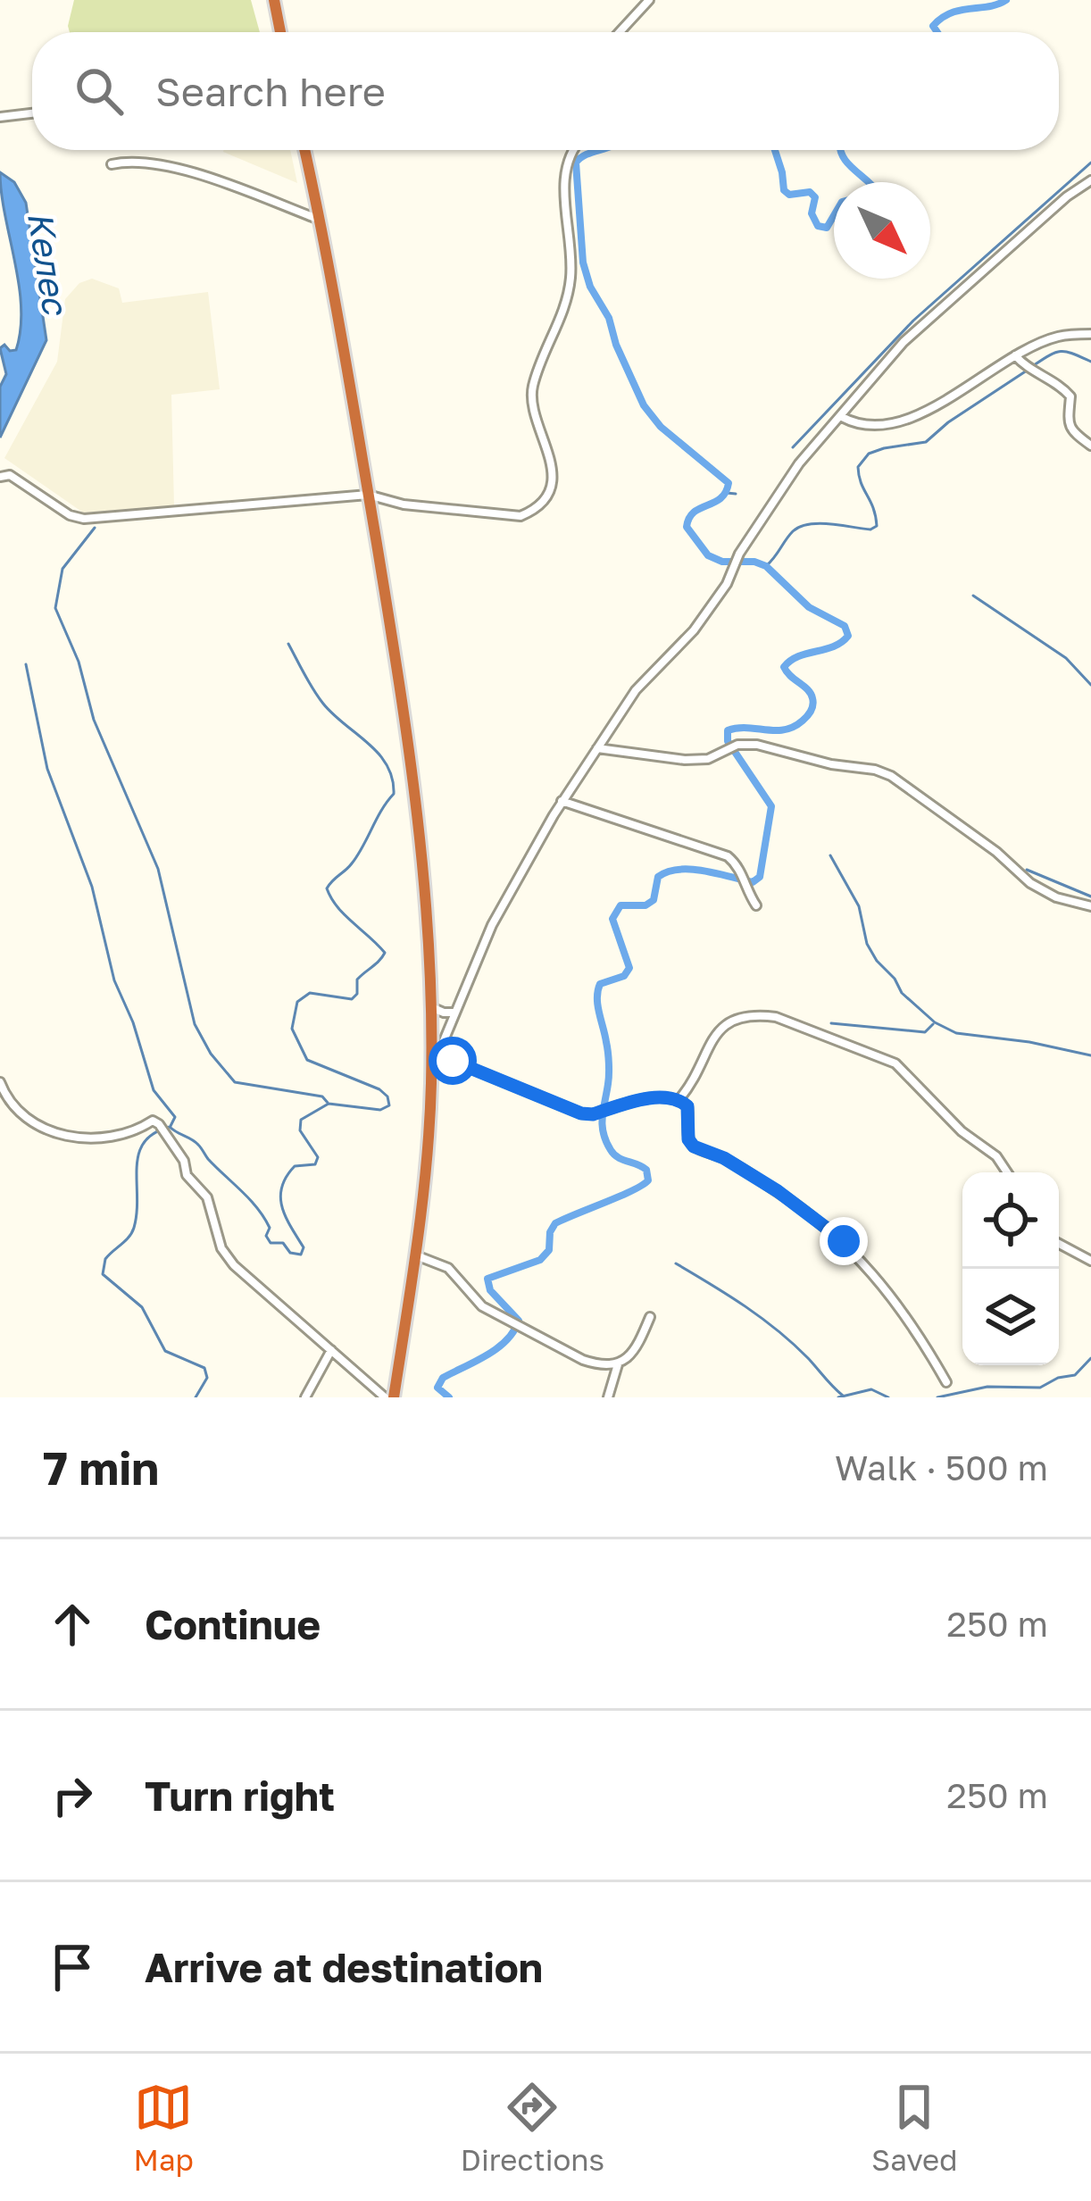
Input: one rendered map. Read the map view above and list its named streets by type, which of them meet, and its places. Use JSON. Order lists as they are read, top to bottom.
{
  "water": ["Келес"],
  "north": "bottom right",
  "page": {
    "search": "Search here",
    "heading": ["7 min", "Walk · 500 m"],
    "list": [
      ["Continue", "250 m"],
      ["Turn right", "250 m"],
      "Arrive at destination"
    ],
    "nav": ["Map", "Directions", "Saved"]
  }
}
